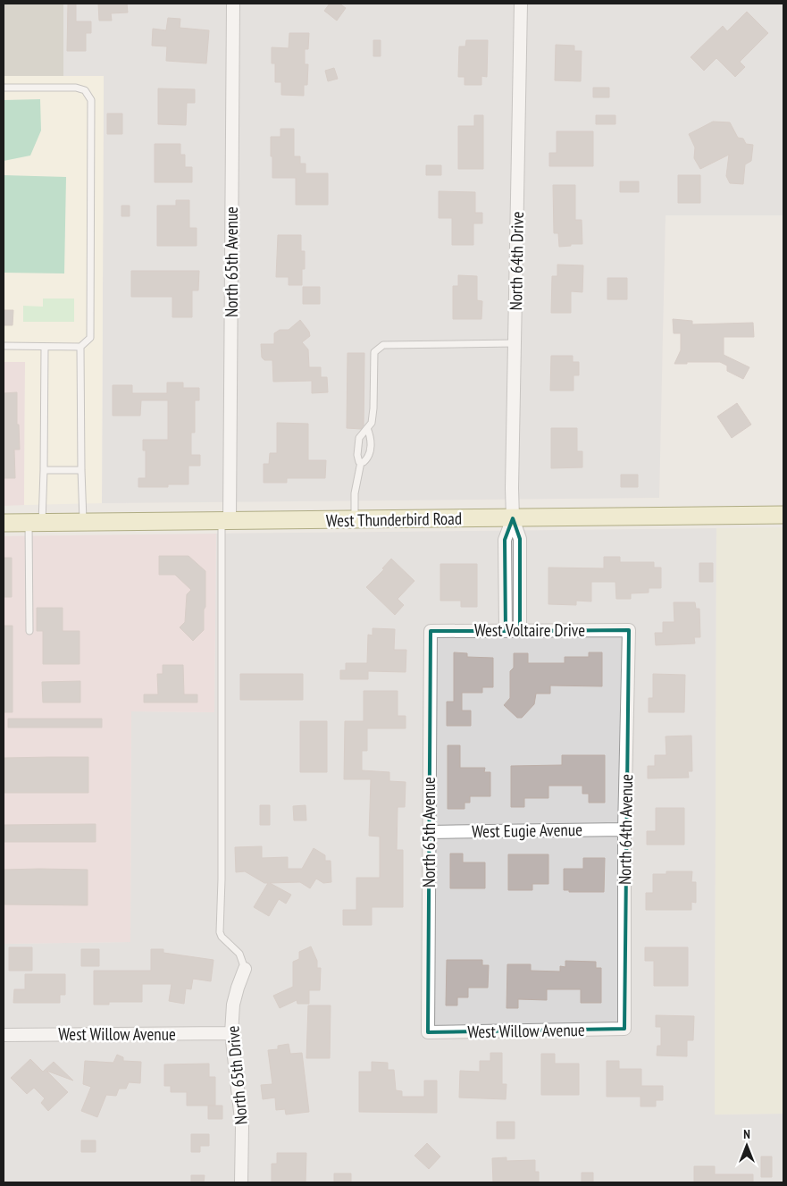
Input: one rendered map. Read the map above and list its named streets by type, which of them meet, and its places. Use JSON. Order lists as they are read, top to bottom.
{
  "streets": {
    "main road": ["West Thunderbird Road"],
    "street": [
      "North 64th Drive",
      "North 65th Avenue",
      "West Voltaire Drive",
      "North 64th Avenue",
      "West Eugie Avenue",
      "West Willow Avenue",
      "North 65th Drive"
    ]
  },
  "crossings": [
    ["North 64th Drive", "West Thunderbird Road"],
    ["North 64th Drive", "West Voltaire Drive"],
    ["North 65th Avenue", "West Thunderbird Road"],
    ["North 65th Avenue", "West Voltaire Drive"],
    ["North 65th Avenue", "West Eugie Avenue"],
    ["North 65th Avenue", "West Willow Avenue"],
    ["West Voltaire Drive", "North 64th Avenue"],
    ["North 64th Avenue", "West Eugie Avenue"],
    ["North 64th Avenue", "West Willow Avenue"],
    ["West Willow Avenue", "North 65th Drive"]
  ],
  "north": "top"
}
